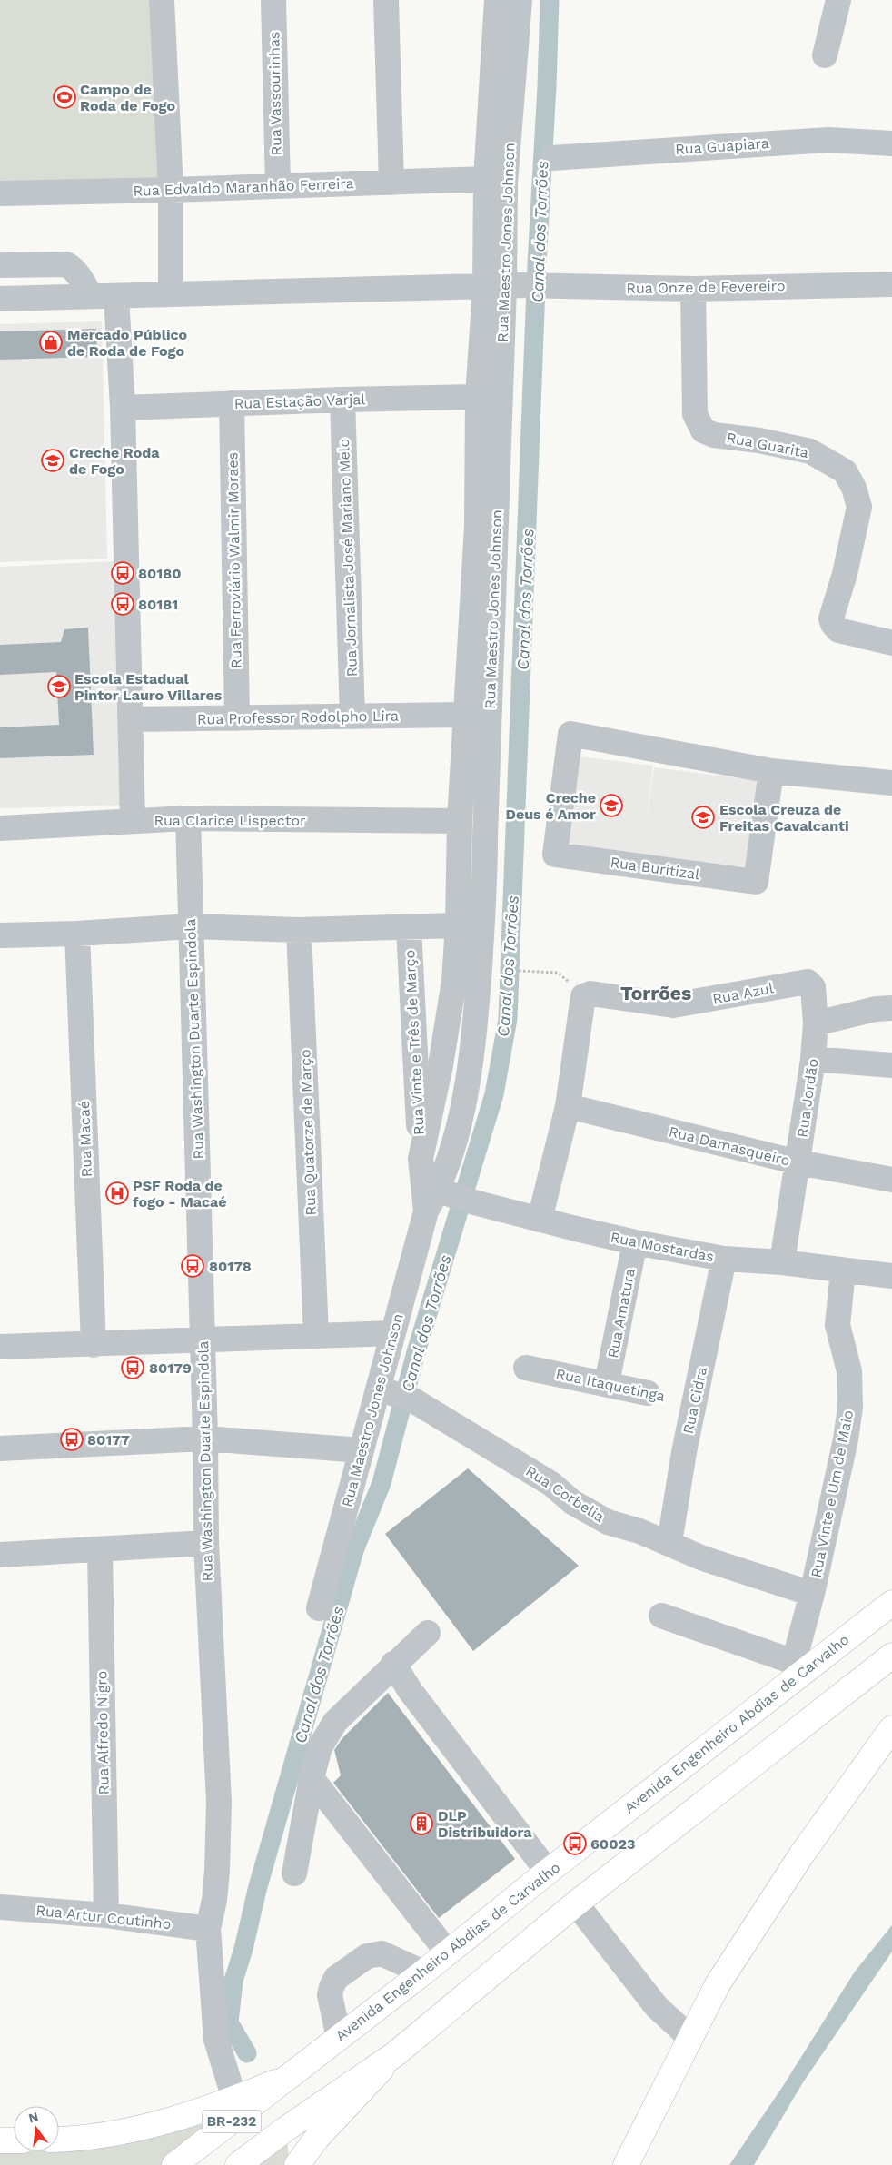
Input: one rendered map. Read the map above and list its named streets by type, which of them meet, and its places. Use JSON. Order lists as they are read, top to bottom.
{
  "streets": {
    "main road": ["Avenida Engenheiro Abdias de Carvalho", "BR-232"],
    "street": [
      "Rua Vassourinhas",
      "Rua Guapiara",
      "Rua Edvaldo Maranhão Ferreira",
      "Rua Maestro Jones Johnson",
      "Rua Onze de Fevereiro",
      "Rua Estação Varjal",
      "Rua Guarita",
      "Rua Jornalista José Mariano Melo",
      "Rua Ferroviário Walmir Moraes",
      "Rua Professor Rodolpho Lira",
      "Rua Clarice Lispector",
      "Rua Buritizal",
      "Rua Azul",
      "Rua Washington Duarte Espindola",
      "Rua Vinte e Três de Março",
      "Rua Jordão",
      "Rua Quatorze de Março",
      "Rua Macaé",
      "Rua Damasqueiro",
      "Rua Mostardas",
      "Rua Amatura",
      "Rua Itaquetinga",
      "Rua Cidra",
      "Rua Corbelia",
      "Rua Vinte e Um de Maio",
      "Rua Alfredo Nigro",
      "Rua Artur Coutinho"
    ]
  },
  "crossings": [
    ["Rua Vassourinhas", "Rua Edvaldo Maranhão Ferreira"],
    ["Rua Edvaldo Maranhão Ferreira", "Rua Maestro Jones Johnson"],
    ["Rua Maestro Jones Johnson", "Rua Onze de Fevereiro"],
    ["Rua Maestro Jones Johnson", "Rua Estação Varjal"],
    ["Rua Maestro Jones Johnson", "Rua Professor Rodolpho Lira"],
    ["Rua Maestro Jones Johnson", "Rua Clarice Lispector"],
    ["Rua Maestro Jones Johnson", "Rua Vinte e Três de Março"],
    ["Rua Maestro Jones Johnson", "Rua Mostardas"],
    ["Rua Maestro Jones Johnson", "Rua Corbelia"],
    ["Rua Onze de Fevereiro", "Rua Guarita"],
    ["Rua Estação Varjal", "Rua Jornalista José Mariano Melo"],
    ["Rua Estação Varjal", "Rua Ferroviário Walmir Moraes"],
    ["Rua Jornalista José Mariano Melo", "Rua Professor Rodolpho Lira"],
    ["Rua Ferroviário Walmir Moraes", "Rua Professor Rodolpho Lira"],
    ["Rua Clarice Lispector", "Rua Washington Duarte Espindola"],
    ["Rua Azul", "Rua Jordão"],
    ["Rua Azul", "Rua Damasqueiro"],
    ["Rua Washington Duarte Espindola", "Rua Artur Coutinho"],
    ["Rua Jordão", "Rua Damasqueiro"],
    ["Rua Jordão", "Rua Mostardas"],
    ["Rua Mostardas", "Rua Amatura"],
    ["Rua Mostardas", "Rua Cidra"],
    ["Rua Mostardas", "Rua Vinte e Um de Maio"],
    ["Rua Amatura", "Rua Itaquetinga"],
    ["Rua Cidra", "Rua Corbelia"],
    ["Rua Corbelia", "Rua Vinte e Um de Maio"],
    ["Rua Vinte e Um de Maio", "Avenida Engenheiro Abdias de Carvalho"],
    ["Rua Alfredo Nigro", "Rua Artur Coutinho"]
  ],
  "districts": ["Torrões"],
  "water": ["Canal dos Torrões"],
  "places": {
    "sports": ["Campo de Roda de Fogo"],
    "shop": ["Mercado Público de Roda de Fogo"],
    "school or university": [
      "Creche Roda de Fogo",
      "Escola Estadual Pintor Lauro Villares",
      "Creche Deus é Amor",
      "Escola Creuza de Freitas Cavalcanti"
    ],
    "bus stop": [
      "80180",
      "80181",
      "80178",
      "80179",
      "80177",
      "60023"
    ],
    "hospital": ["PSF Roda de fogo - Macaé"],
    "building": ["DLP Distribuidora"]
  },
  "north": "top"
}
